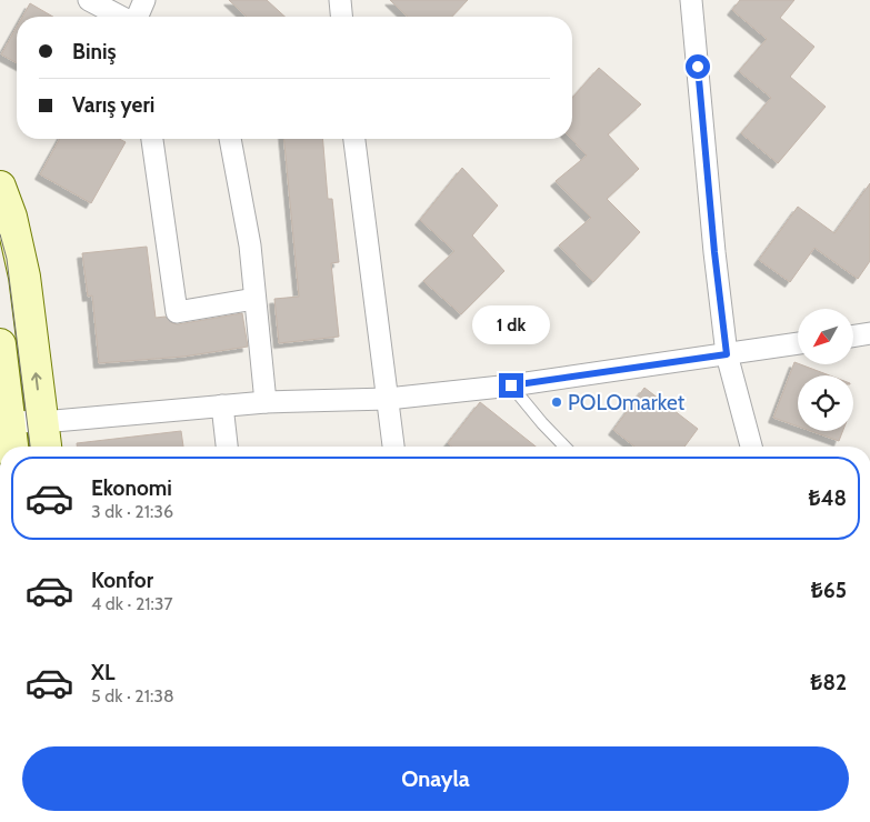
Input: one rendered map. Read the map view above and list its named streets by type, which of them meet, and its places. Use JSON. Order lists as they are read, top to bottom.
{
  "places": ["POLOmarket"],
  "north": "bottom left",
  "page": {
    "banner": ["Biniş", "Varış yeri"],
    "bubble": "1 dk",
    "list": [
      {
        "name": "Ekonomi",
        "note": "3 dk · 21:36",
        "value": "₺48"
      },
      {
        "name": "Konfor",
        "note": "4 dk · 21:37",
        "value": "₺65"
      },
      {
        "name": "XL",
        "note": "5 dk · 21:38",
        "value": "₺82"
      }
    ],
    "buttons": "Onayla"
  }
}
